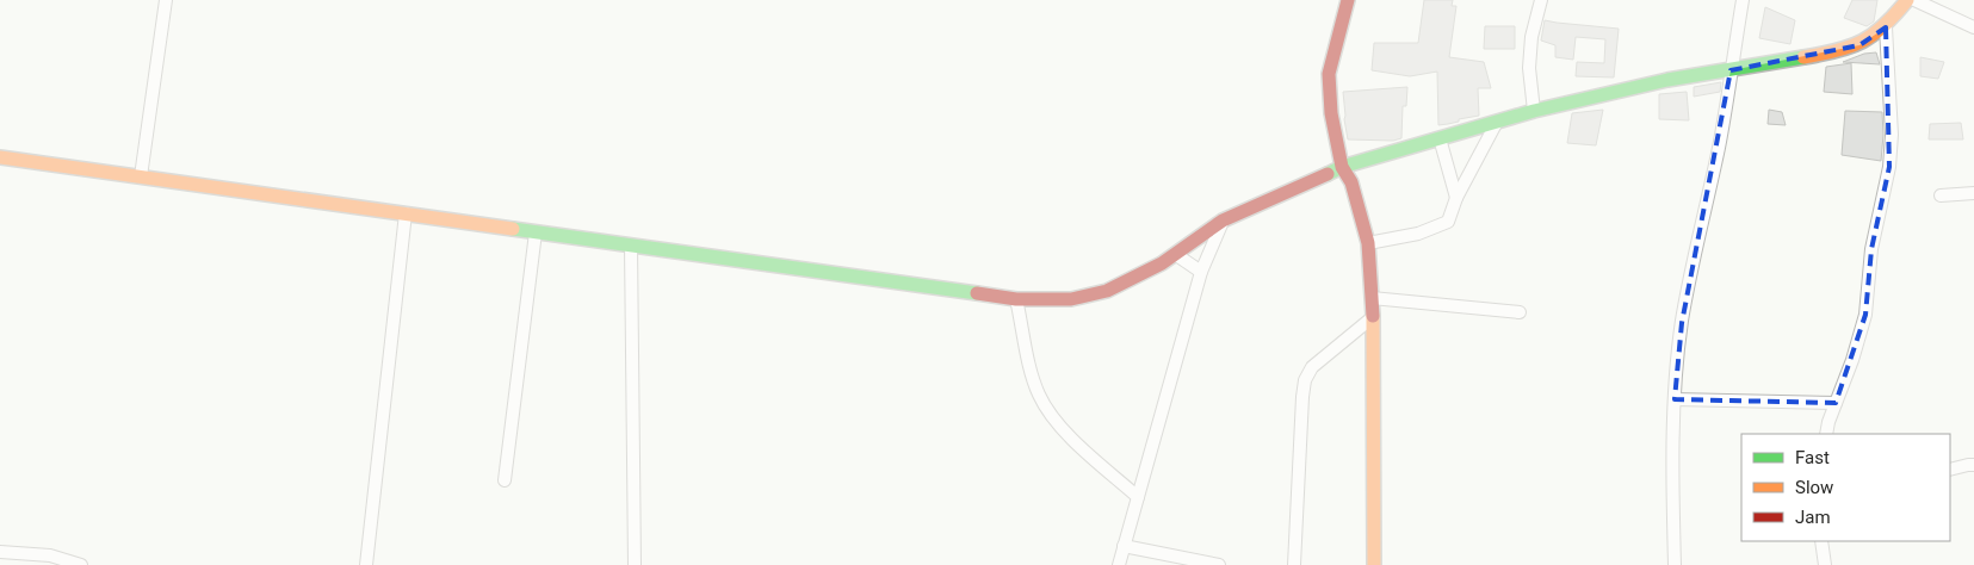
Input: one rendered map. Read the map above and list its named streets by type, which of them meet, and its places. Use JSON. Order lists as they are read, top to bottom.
{
  "legend": ["Fast", "Slow", "Jam"]
}
